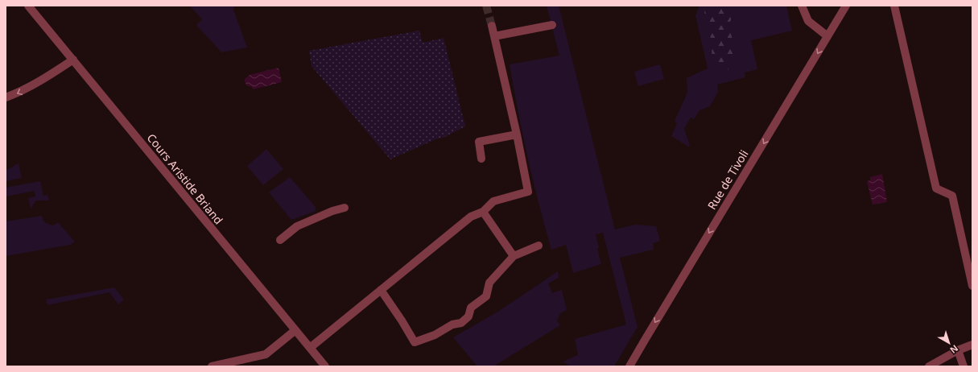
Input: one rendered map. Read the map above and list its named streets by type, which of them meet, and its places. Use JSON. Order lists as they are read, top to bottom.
{
  "streets": {
    "street": ["Cours Aristide Briand", "Rue de Tivoli"]
  },
  "one_way": ["Rue de Tivoli"],
  "north": "bottom right"
}
